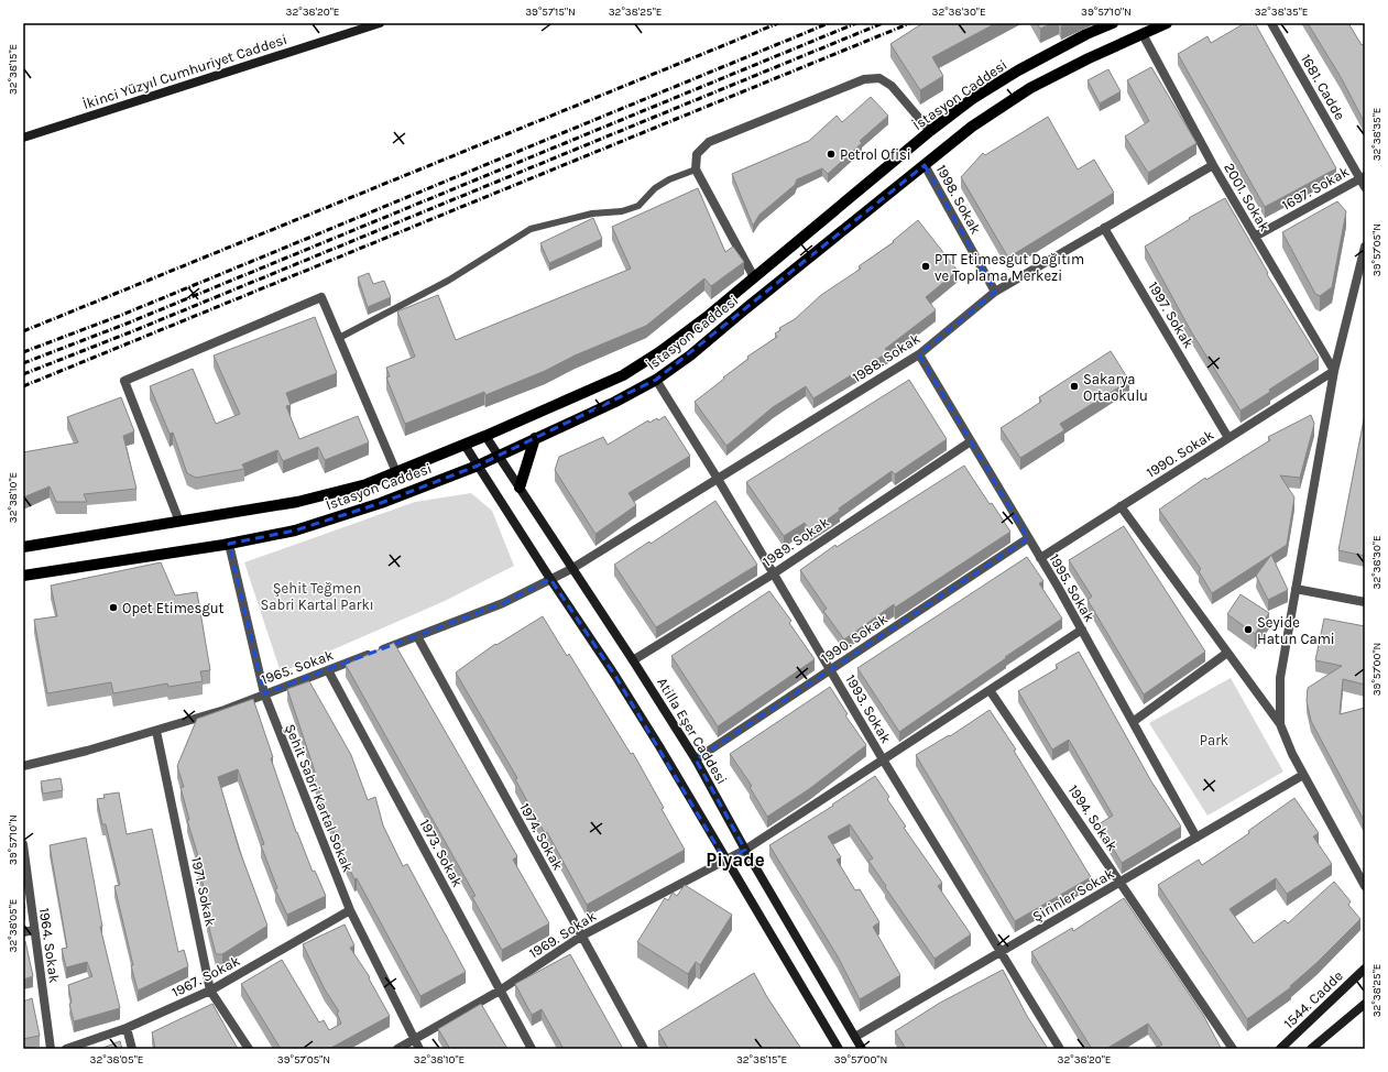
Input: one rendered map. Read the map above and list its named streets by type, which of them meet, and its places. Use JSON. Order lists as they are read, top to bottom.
{
  "streets": {
    "main road": [
      "İkinci Yüzyıl Cumhuriyet Caddesi",
      "İstasyon Caddesi",
      "Atilla Eşer Caddesi",
      "1544. Cadde"
    ],
    "street": [
      "1681. Cadde",
      "1697. Sokak",
      "2001. Sokak",
      "1998. Sokak",
      "1997. Sokak",
      "1988. Sokak",
      "1990. Sokak",
      "1989. Sokak",
      "1995. Sokak",
      "1965. Sokak",
      "1993. Sokak",
      "Şehit Sabri Kartal Sokak",
      "1994. Sokak",
      "1974. Sokak",
      "1973. Sokak",
      "1971. Sokak",
      "Şirinler Sokak",
      "1969. Sokak",
      "1964. Sokak",
      "1967. Sokak"
    ]
  },
  "crossings": [
    ["1681. Cadde", "1697. Sokak"],
    ["İstasyon Caddesi", "2001. Sokak"],
    ["İstasyon Caddesi", "1998. Sokak"],
    ["İstasyon Caddesi", "1993. Sokak"],
    ["İstasyon Caddesi", "Atilla Eşer Caddesi"],
    ["İstasyon Caddesi", "Şehit Sabri Kartal Sokak"],
    ["1697. Sokak", "2001. Sokak"],
    ["2001. Sokak", "1988. Sokak"],
    ["2001. Sokak", "1990. Sokak"],
    ["1998. Sokak", "1988. Sokak"],
    ["1997. Sokak", "1988. Sokak"],
    ["1997. Sokak", "1990. Sokak"],
    ["1988. Sokak", "1995. Sokak"],
    ["1988. Sokak", "1965. Sokak"],
    ["1988. Sokak", "1993. Sokak"],
    ["1988. Sokak", "Atilla Eşer Caddesi"],
    ["1990. Sokak", "1995. Sokak"],
    ["1990. Sokak", "1993. Sokak"],
    ["1990. Sokak", "Atilla Eşer Caddesi"],
    ["1989. Sokak", "1995. Sokak"],
    ["1989. Sokak", "1993. Sokak"],
    ["1989. Sokak", "Atilla Eşer Caddesi"],
    ["1995. Sokak", "Şirinler Sokak"],
    ["1995. Sokak", "1969. Sokak"],
    ["1965. Sokak", "Atilla Eşer Caddesi"],
    ["1965. Sokak", "Şehit Sabri Kartal Sokak"],
    ["1965. Sokak", "1974. Sokak"],
    ["1965. Sokak", "1973. Sokak"],
    ["1965. Sokak", "1971. Sokak"],
    ["1993. Sokak", "Şirinler Sokak"],
    ["1993. Sokak", "1969. Sokak"],
    ["Atilla Eşer Caddesi", "Şirinler Sokak"],
    ["Atilla Eşer Caddesi", "1969. Sokak"],
    ["Şehit Sabri Kartal Sokak", "1969. Sokak"],
    ["Şehit Sabri Kartal Sokak", "1967. Sokak"],
    ["1994. Sokak", "Şirinler Sokak"],
    ["1994. Sokak", "1969. Sokak"],
    ["1974. Sokak", "1969. Sokak"],
    ["1973. Sokak", "1969. Sokak"],
    ["1971. Sokak", "1967. Sokak"]
  ],
  "districts": ["Piyade"],
  "parks": ["Şehit Teğmen Sabri Kartal Parkı", "Park"],
  "places": [
    "Petrol Ofisi",
    "PTT Etimesgut Dağıtım ve Toplama Merkezi",
    "Sakarya Ortaokulu",
    "Opet Etimesgut",
    "Seyide Hatun Cami"
  ],
  "coordinates": [
    "32°38'20\"E",
    "39°57'15\"N",
    "32°38'25\"E",
    "32°38'30\"E",
    "39°57'10\"N",
    "32°38'35\"E",
    "32°38'15\"E",
    "39°57'05\"N",
    "32°38'10\"E",
    "39°57'00\"N",
    "32°38'05\"E"
  ]
}
